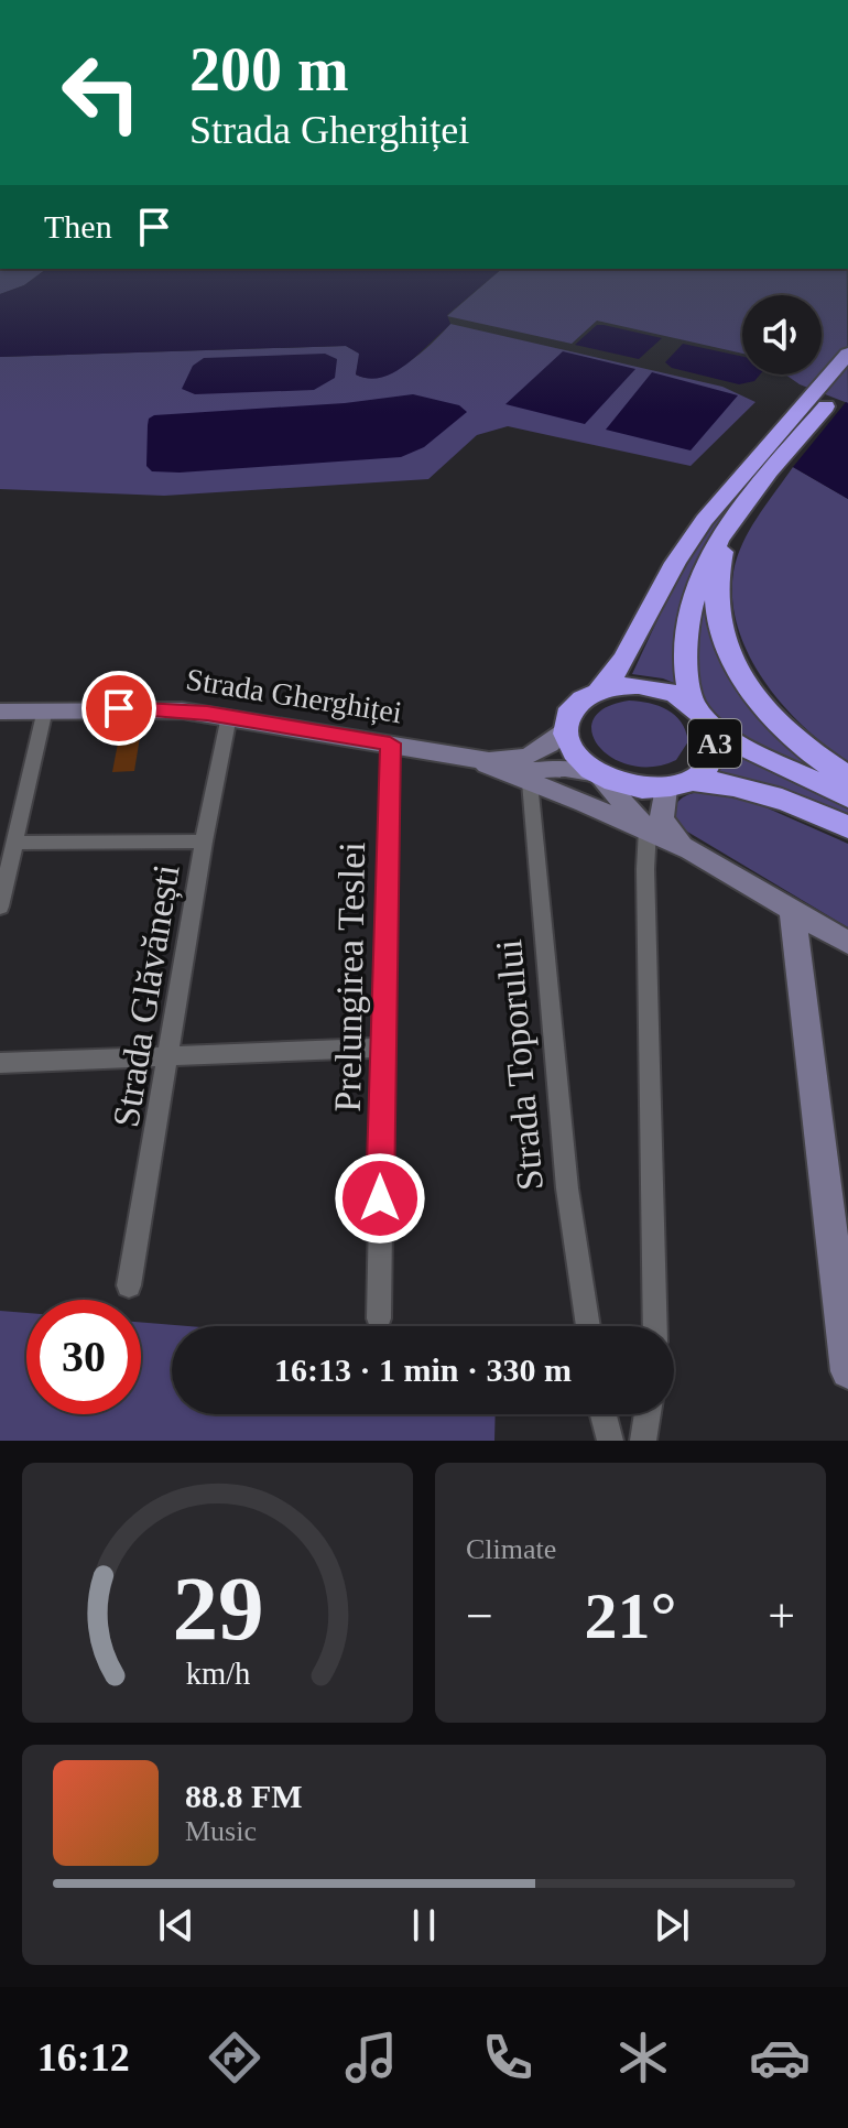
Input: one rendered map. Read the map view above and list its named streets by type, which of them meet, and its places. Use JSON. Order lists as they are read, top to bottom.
{
  "streets": {
    "highway": ["A3"],
    "street": [
      "Strada Gherghiței",
      "Prelungirea Teslei",
      "Strada Glăvănești",
      "Strada Toporului"
    ]
  },
  "crossings": [
    ["Strada Gherghiței", "A3"],
    ["Strada Gherghiței", "Prelungirea Teslei"],
    ["Strada Gherghiței", "Strada Glăvănești"],
    ["Strada Gherghiței", "Strada Toporului"]
  ],
  "page": {
    "turn": ["200 m", "Strada Gherghiței"],
    "then": "Then",
    "limit": "30",
    "trip": "16:13 · 1 min · 330 m",
    "tile": "Climate",
    "heat": ["−", "21°", "+"],
    "song": ["88.8 FM", "Music"],
    "tabs": "16:12",
    "gauge": ["29", "km/h"]
  }
}
